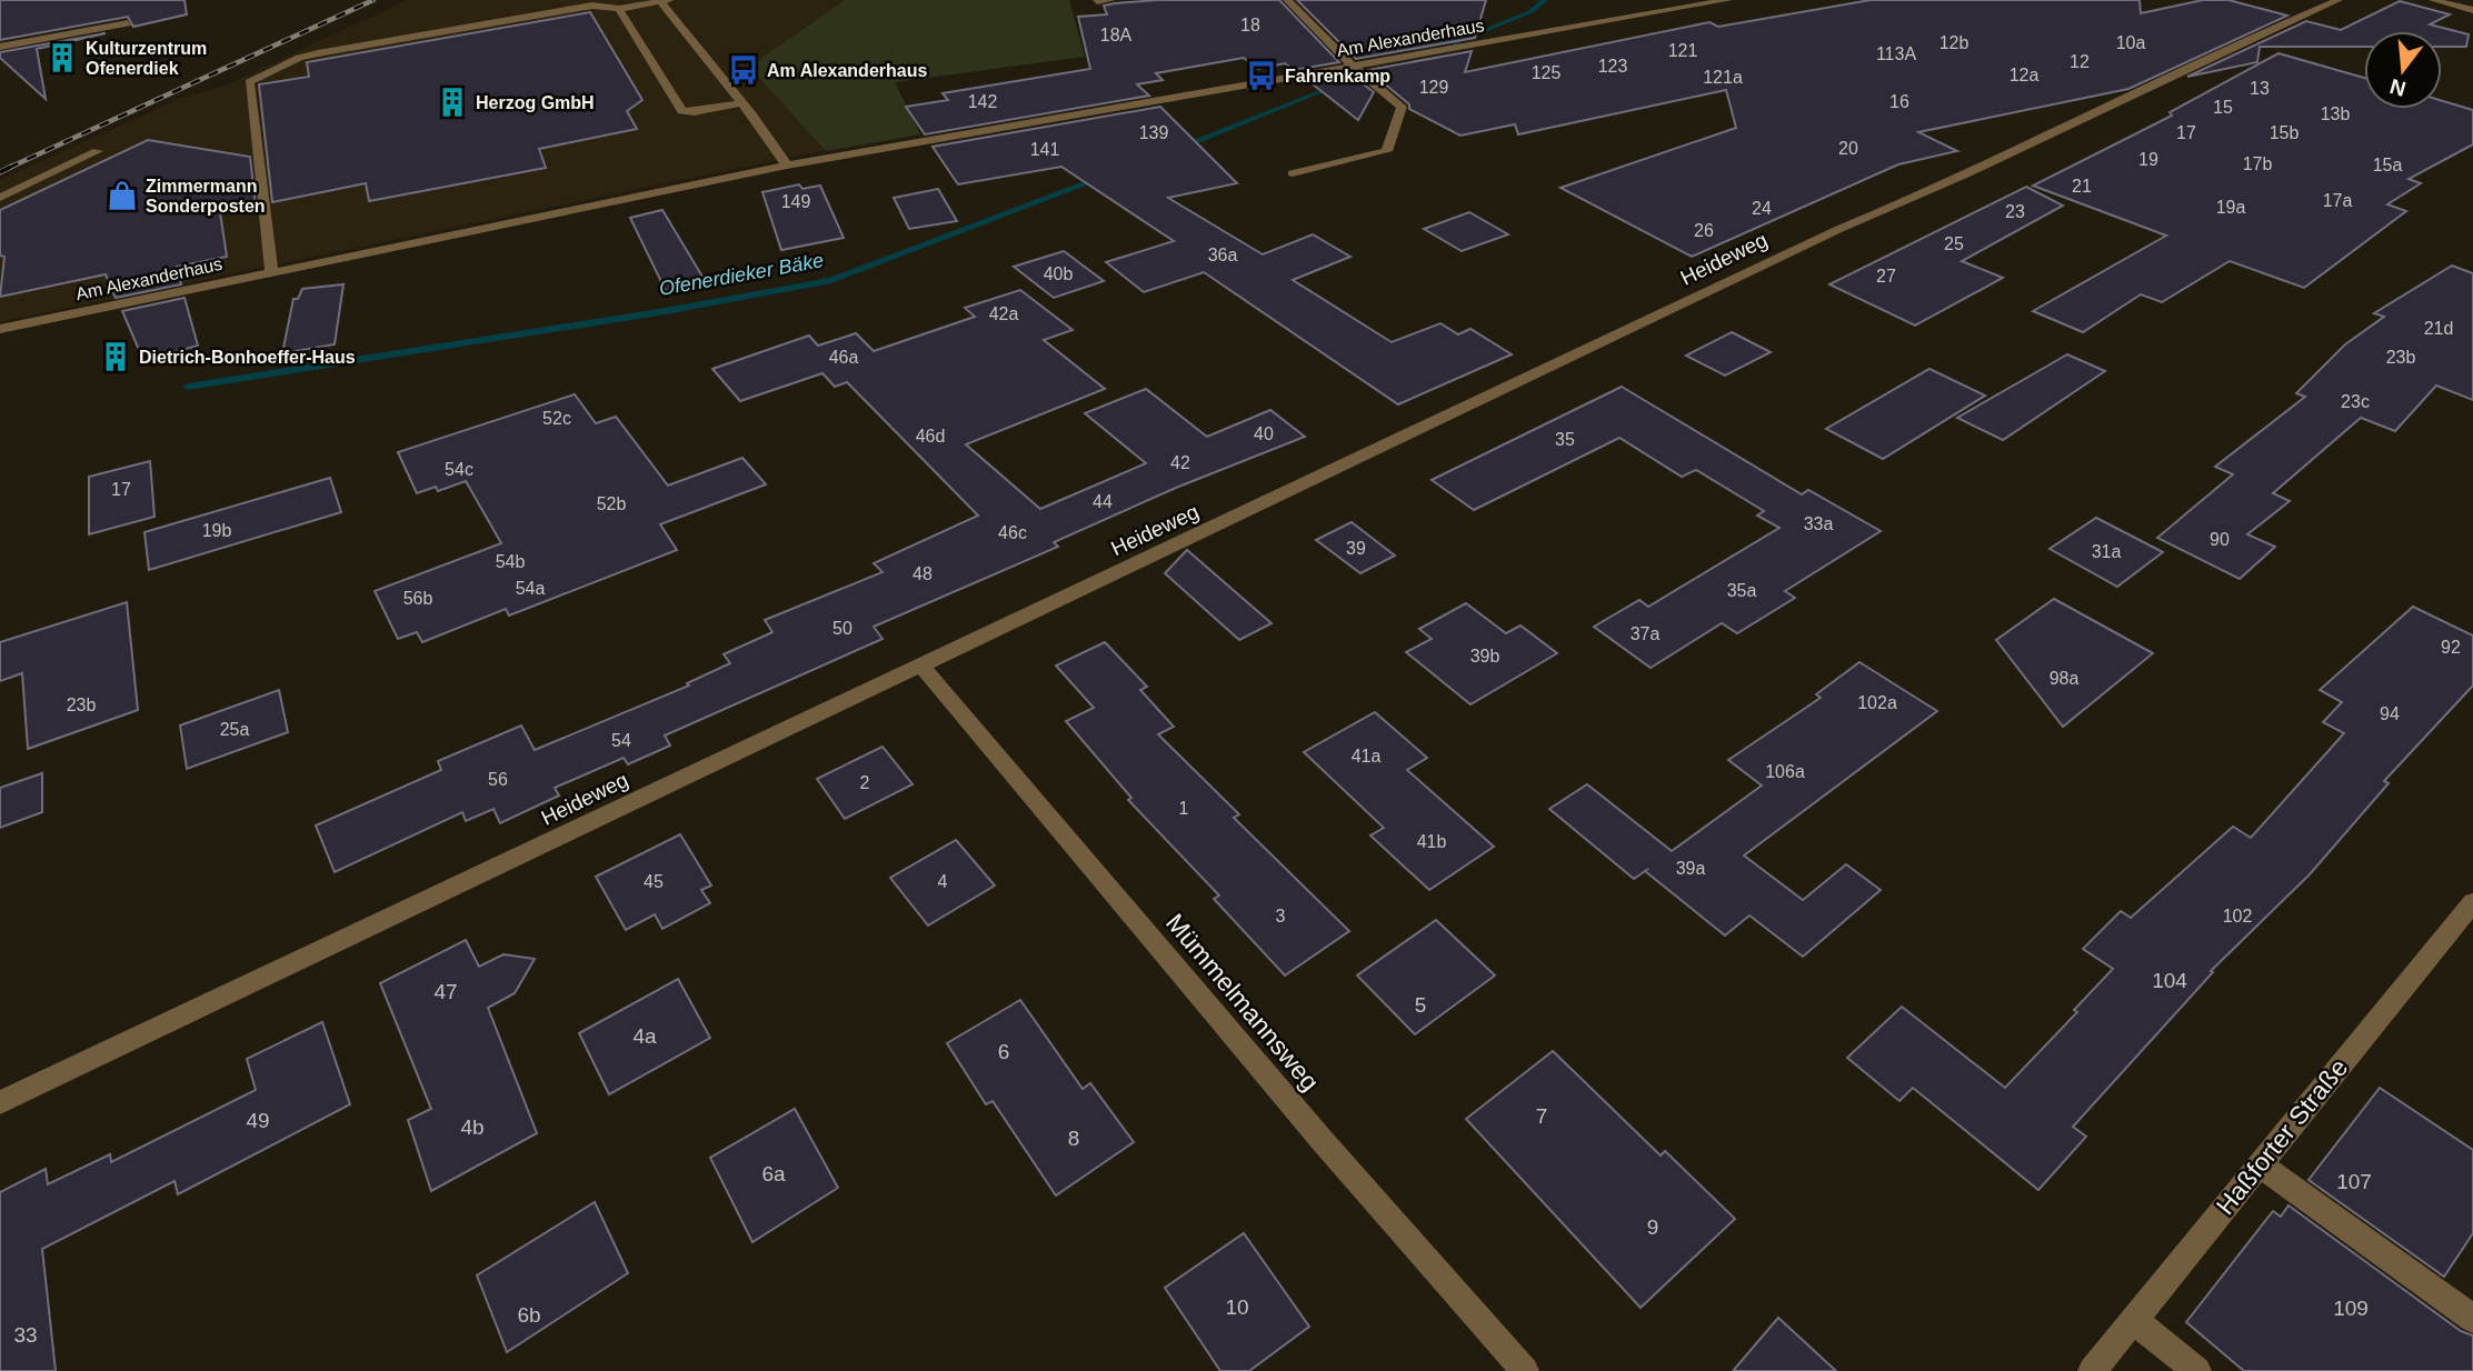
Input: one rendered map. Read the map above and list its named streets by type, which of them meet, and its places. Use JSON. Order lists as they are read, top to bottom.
{
  "streets": {
    "street": [
      "Am Alexanderhaus",
      "Heideweg",
      "Mümmelmannsweg",
      "Haßforter Straße"
    ]
  },
  "crossings": [
    ["Heideweg", "Mümmelmannsweg"]
  ],
  "water": ["Ofenerdieker Bäke"],
  "places": {
    "building": ["Kulturzentrum Ofenerdiek", "Herzog GmbH", "Dietrich-Bonhoeffer-Haus"],
    "bus stop": ["Am Alexanderhaus", "Fahrenkamp"],
    "shop": ["Zimmermann Sonderposten"]
  },
  "house_numbers": [
    "18",
    "18A",
    "12b",
    "10a",
    "121",
    "113A",
    "12",
    "123",
    "125",
    "12a",
    "121a",
    "129",
    "13",
    "142",
    "16",
    "15",
    "13b",
    "139",
    "17",
    "15b",
    "20",
    "141",
    "19",
    "17b",
    "15a",
    "21",
    "17a",
    "149",
    "19a",
    "24",
    "23",
    "26",
    "25",
    "36a",
    "40b",
    "27",
    "42a",
    "21d",
    "46a",
    "23b",
    "23c",
    "52c",
    "40",
    "46d",
    "35",
    "42",
    "54c",
    "17",
    "44",
    "52b",
    "33a",
    "19b",
    "46c",
    "90",
    "39",
    "31a",
    "54b",
    "48",
    "54a",
    "35a",
    "56b",
    "50",
    "37a",
    "92",
    "39b",
    "98a",
    "102a",
    "23b",
    "94",
    "25a",
    "54",
    "41a",
    "106a",
    "56",
    "2",
    "1",
    "41b",
    "39a",
    "45",
    "4",
    "3",
    "102",
    "104",
    "47",
    "5",
    "4a",
    "6",
    "7",
    "49",
    "4b",
    "8",
    "6a",
    "107",
    "9",
    "10",
    "109",
    "6b",
    "33"
  ],
  "north": "bottom"
}
